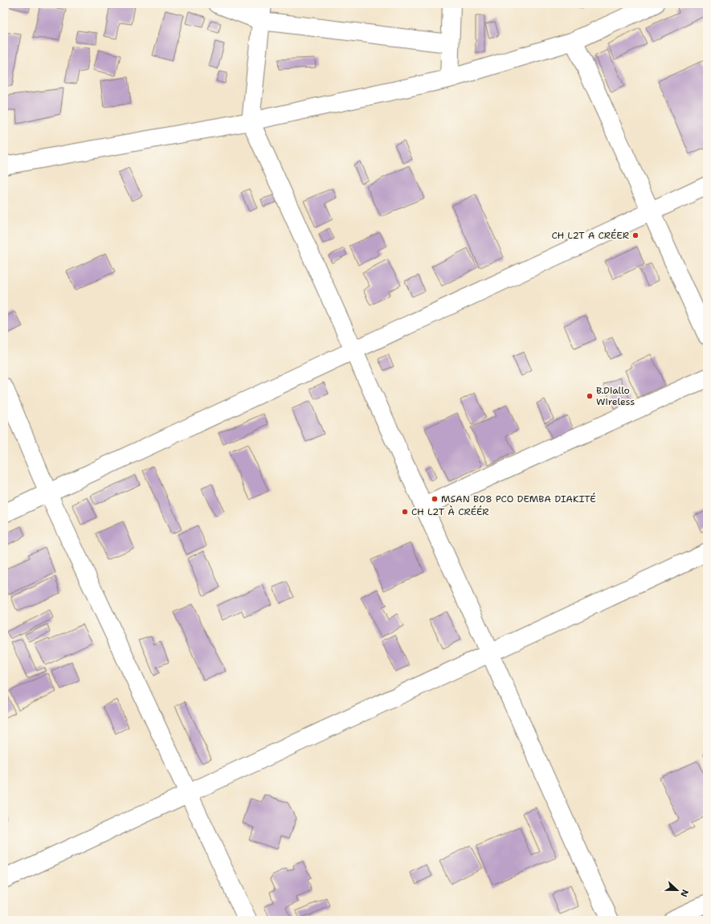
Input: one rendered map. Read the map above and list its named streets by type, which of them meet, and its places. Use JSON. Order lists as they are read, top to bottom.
{
  "places": [
    "CH L2T A CRÉER",
    "B.Diallo Wireless",
    "MSAN B08 PCO DEMBA DIAKITÉ",
    "CH L2T À CRÉÉR"
  ],
  "north": "right"
}
